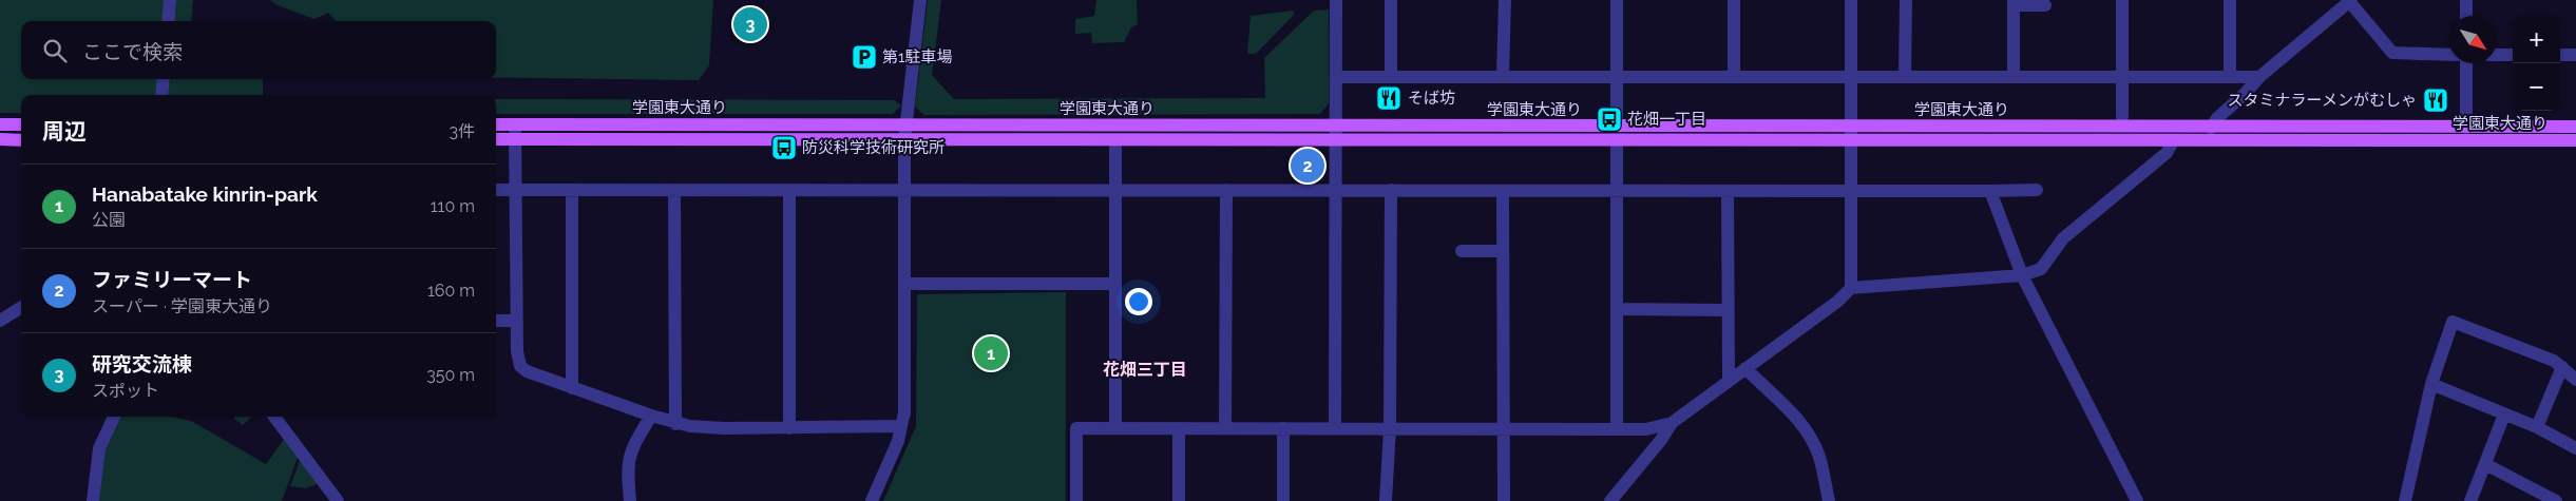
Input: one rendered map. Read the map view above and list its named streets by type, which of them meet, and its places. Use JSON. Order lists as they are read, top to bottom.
{
  "streets": {
    "main road": ["学園東大通り"]
  },
  "districts": ["花畑三丁目"],
  "places": {
    "parking": ["第1駐車場"],
    "restaurant": ["そば坊", "スタミナラーメンがむしゃ"],
    "bus stop": ["花畑一丁目", "防災科学技術研究所"]
  },
  "north": "bottom right",
  "page": {
    "pins": ["3", "2", "1"],
    "map_buttons": ["+", "−"],
    "search": "ここで検索",
    "heading": ["周辺", "3件"],
    "list": [
      {
        "mark": "1",
        "name": "Hanabatake kinrin-park",
        "note": "公園",
        "value": "110 m"
      },
      {
        "mark": "2",
        "name": "ファミリーマート",
        "note": "スーパー · 学園東大通り",
        "value": "160 m"
      },
      {
        "mark": "3",
        "name": "研究交流棟",
        "note": "スポット",
        "value": "350 m"
      }
    ]
  }
}
